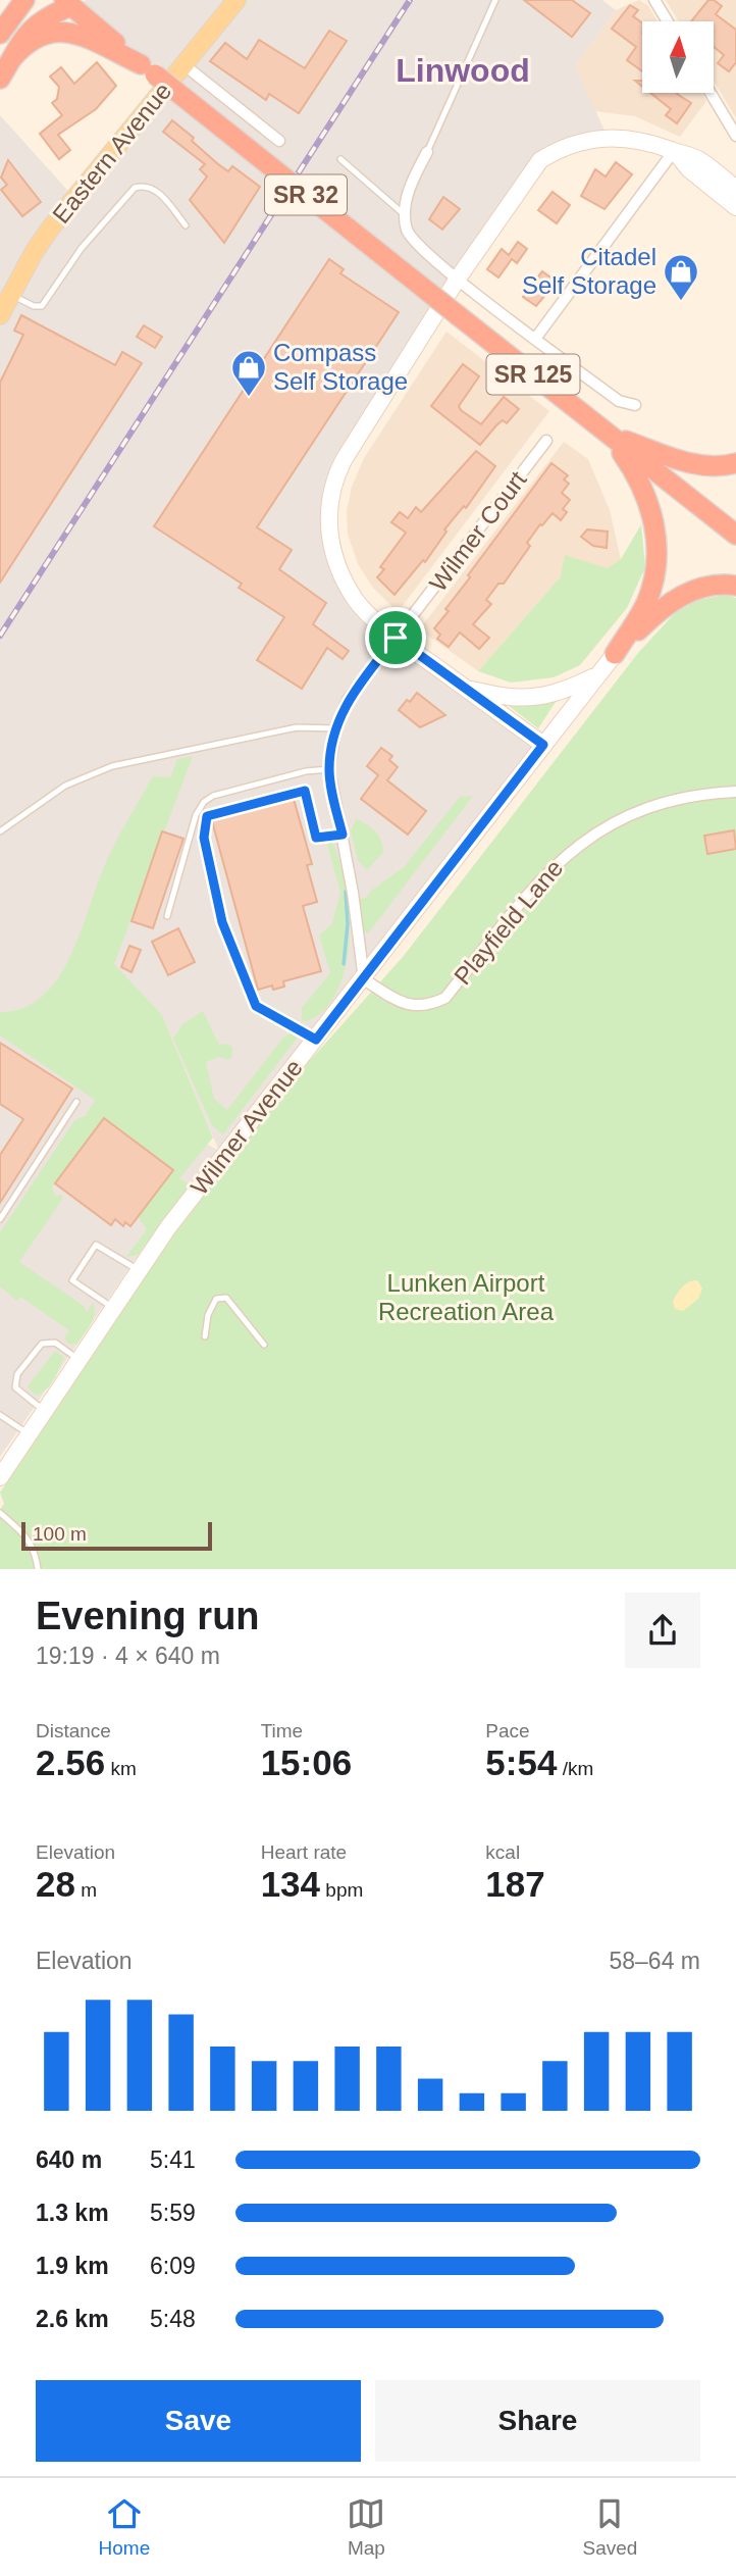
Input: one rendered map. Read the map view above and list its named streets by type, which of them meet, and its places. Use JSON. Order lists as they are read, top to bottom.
{
  "streets": {
    "highway": ["SR 32", "SR 125"],
    "main road": ["Eastern Avenue"],
    "street": ["Wilmer Court", "Playfield Lane", "Wilmer Avenue"]
  },
  "crossings": [
    ["SR 32", "SR 125"],
    ["Wilmer Court", "Playfield Lane"],
    ["Wilmer Court", "Wilmer Avenue"],
    ["Playfield Lane", "Wilmer Avenue"]
  ],
  "districts": ["Linwood"],
  "parks": ["Lunken Airport Recreation Area"],
  "places": {
    "shop": ["Citadel Self Storage", "Compass Self Storage"]
  },
  "scale_bar": "100 m",
  "north": "top",
  "page": {
    "scale": "100 m",
    "heading": ["Evening run", "19:19 · 4 × 640 m"],
    "stats": [
      ["Distance", "2.56 km"],
      ["Time", "15:06"],
      ["Pace", "5:54 /km"],
      ["Elevation", "28 m"],
      ["Heart rate", "134 bpm"],
      ["kcal", "187"]
    ],
    "chart": ["Elevation", "58–64 m"],
    "list": [
      {
        "name": "640 m",
        "note": "5:41"
      },
      {
        "name": "1.3 km",
        "note": "5:59"
      },
      {
        "name": "1.9 km",
        "note": "6:09"
      },
      {
        "name": "2.6 km",
        "note": "5:48"
      }
    ],
    "buttons": ["Save", "Share"],
    "tabs": ["Home", "Map", "Saved"]
  }
}
